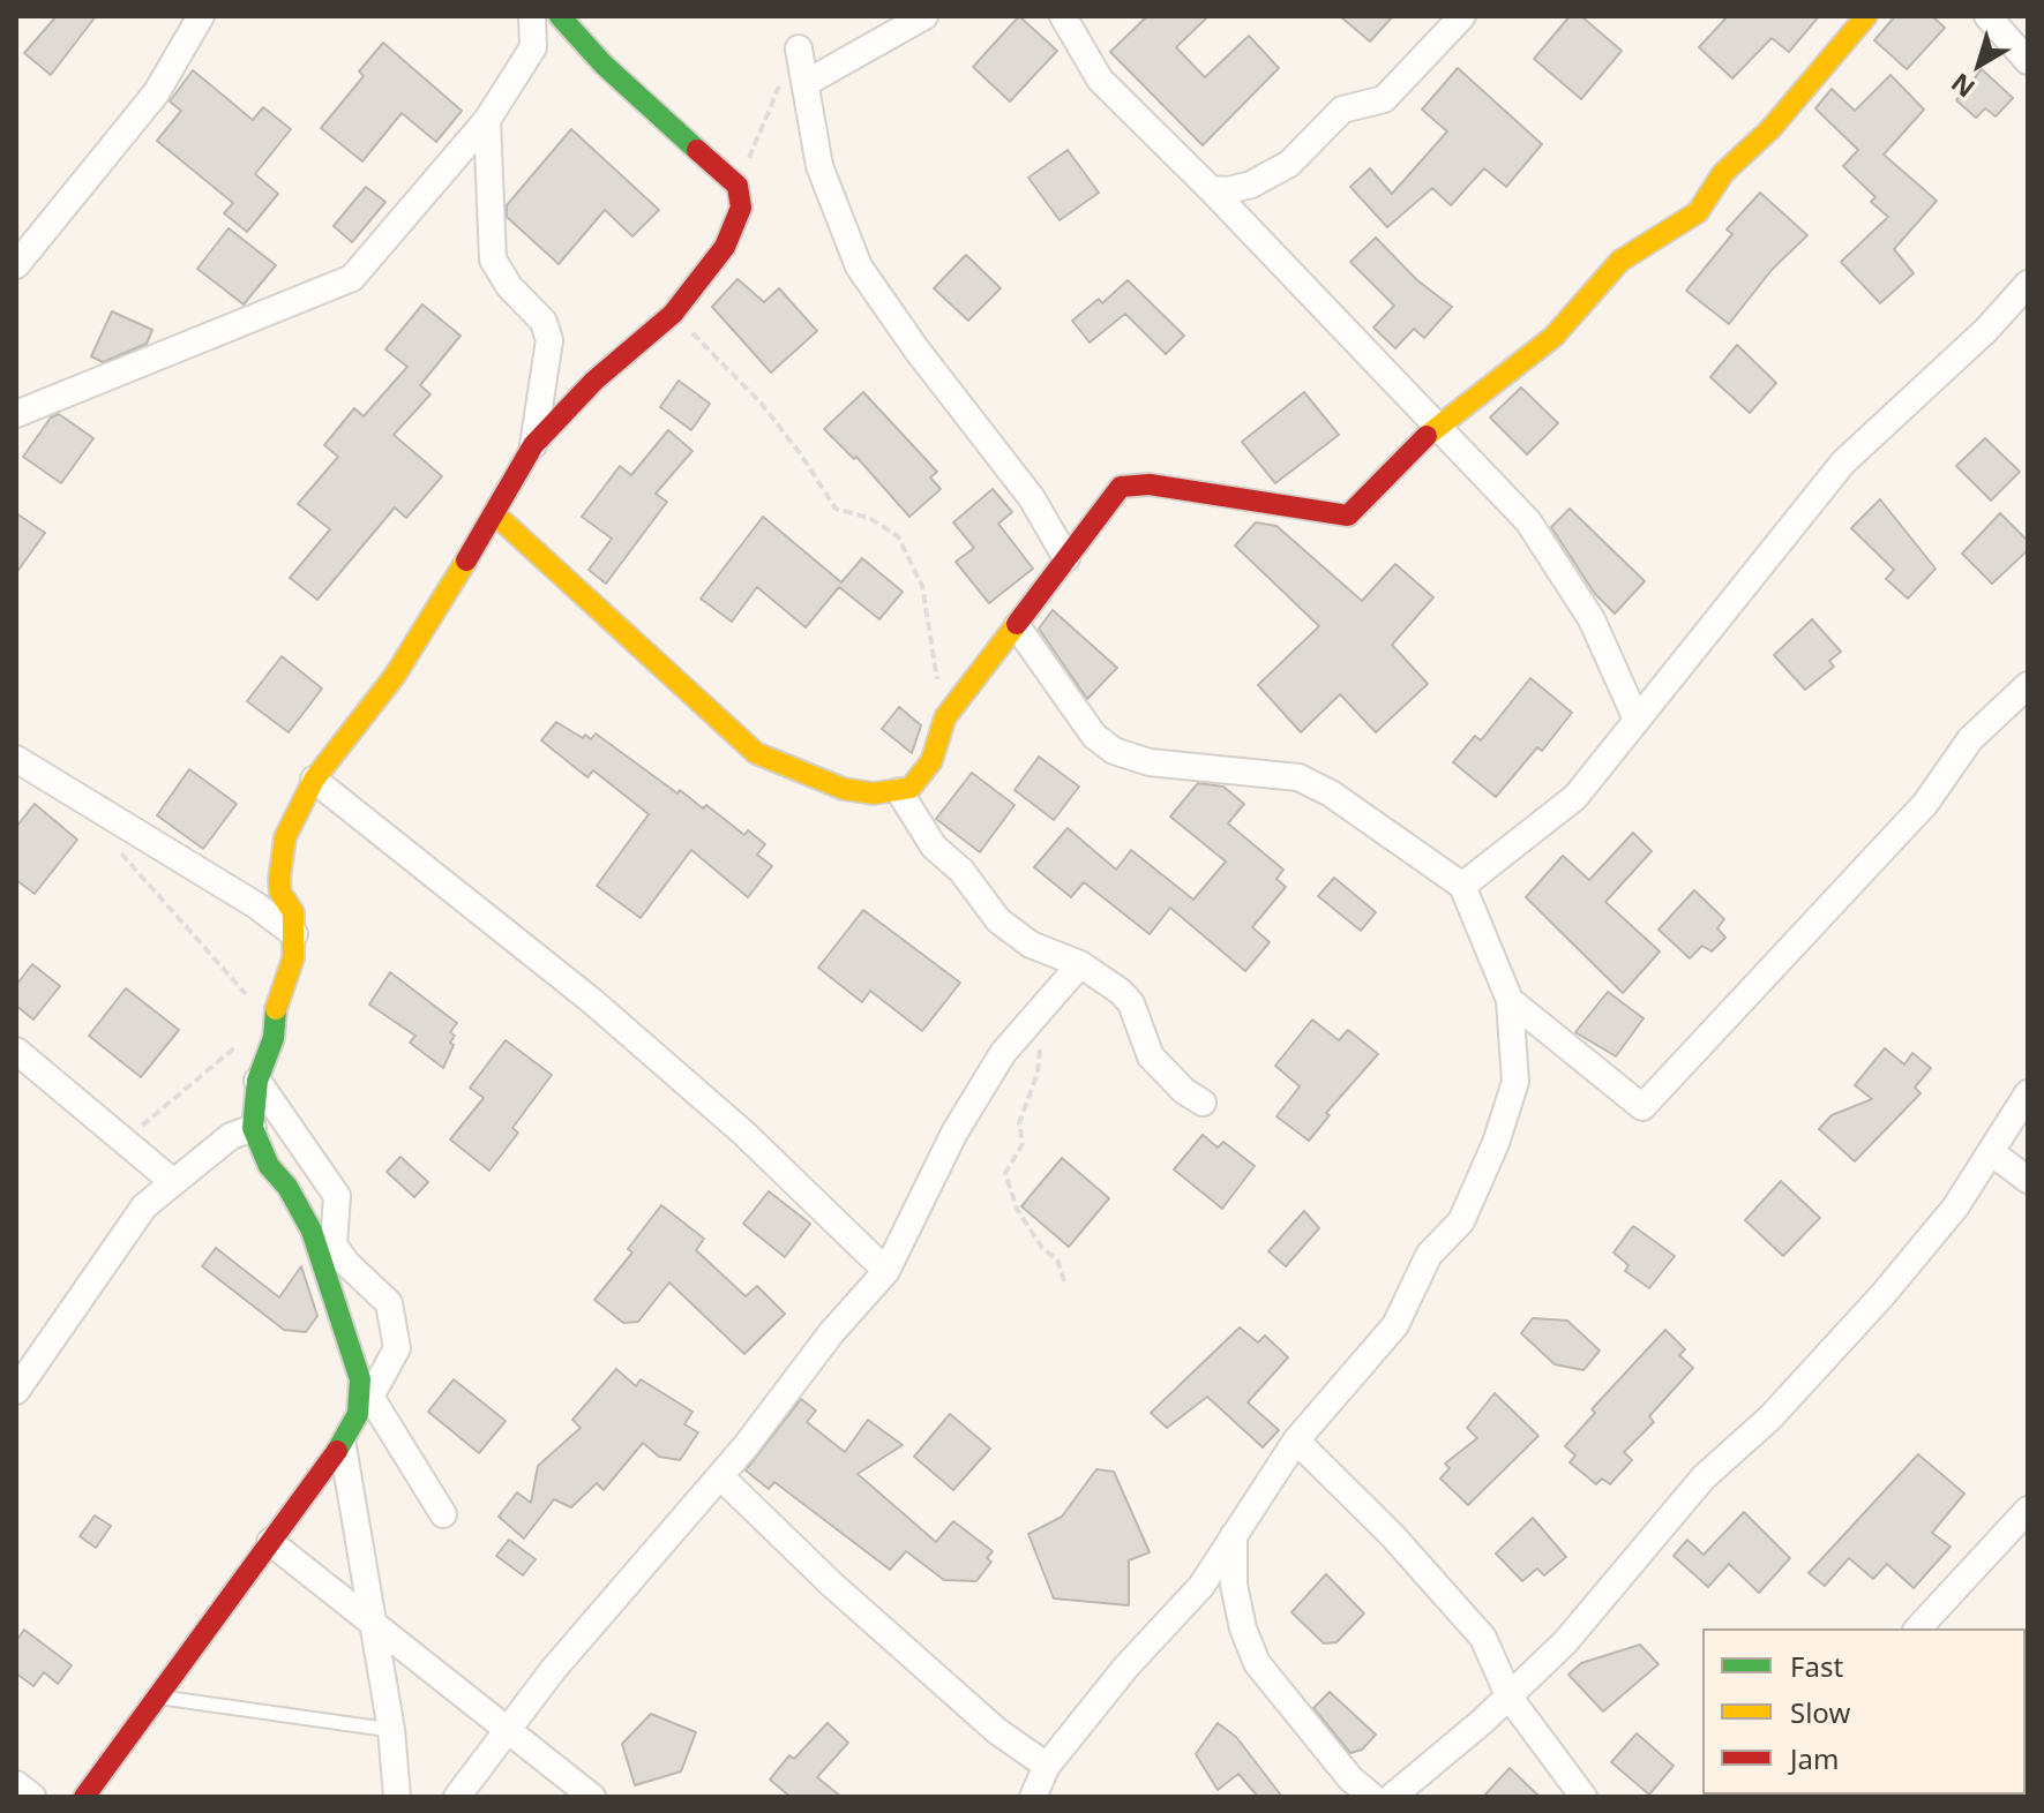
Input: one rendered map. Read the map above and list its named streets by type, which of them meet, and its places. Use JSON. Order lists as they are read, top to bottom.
{
  "legend": ["Fast", "Slow", "Jam"],
  "north": "bottom left"
}
